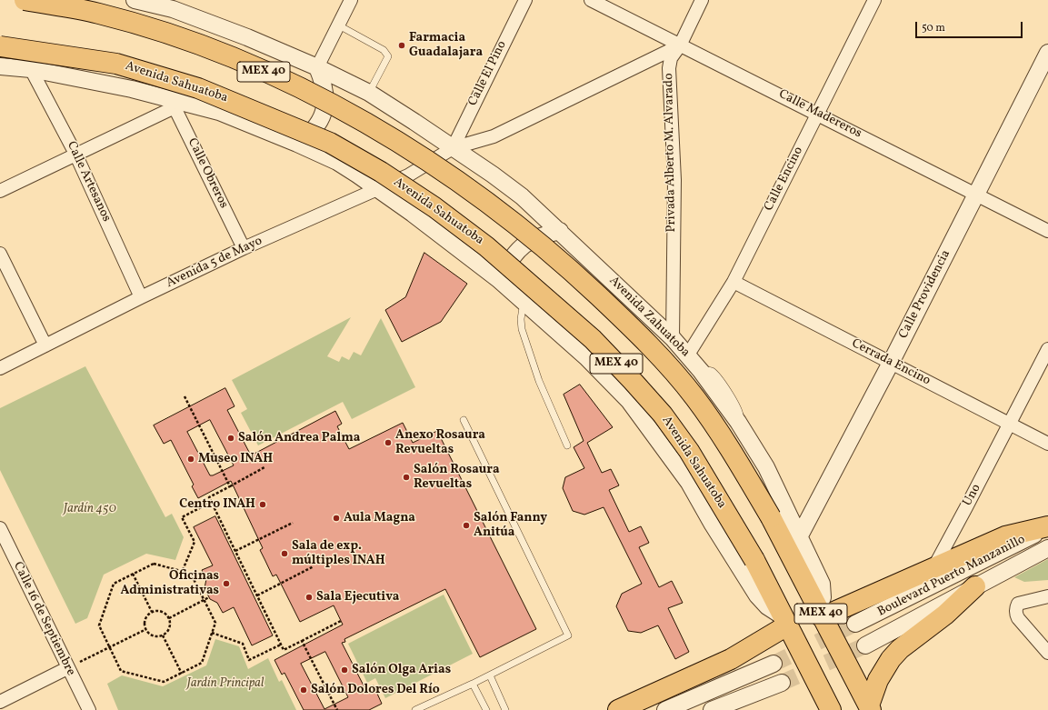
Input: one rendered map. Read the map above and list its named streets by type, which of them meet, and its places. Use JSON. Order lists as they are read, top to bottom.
{
  "streets": {
    "main road": ["MEX 40", "Avenida Sahuatoba"],
    "street": [
      "Calle El Pino",
      "Calle Madereros",
      "Privada Alberto M. Alvarado",
      "Calle Obreros",
      "Calle Encino",
      "Calle Artesanos",
      "Avenida 5 de Mayo",
      "Calle Providencia",
      "Avenida Zahuatoba",
      "Cerrada Encino",
      "Uno",
      "Boulevard Puerto Manzanillo",
      "Calle 16 de Septiembre"
    ]
  },
  "crossings": [
    ["MEX 40", "Avenida Sahuatoba"],
    ["MEX 40", "Avenida Zahuatoba"],
    ["Calle El Pino", "Privada Alberto M. Alvarado"],
    ["Calle El Pino", "Avenida Zahuatoba"],
    ["Avenida Sahuatoba", "Calle Obreros"],
    ["Avenida Sahuatoba", "Calle Artesanos"],
    ["Avenida Sahuatoba", "Avenida 5 de Mayo"],
    ["Calle Madereros", "Privada Alberto M. Alvarado"],
    ["Calle Madereros", "Calle Encino"],
    ["Calle Madereros", "Calle Providencia"],
    ["Privada Alberto M. Alvarado", "Avenida 5 de Mayo"],
    ["Privada Alberto M. Alvarado", "Avenida Zahuatoba"],
    ["Calle Obreros", "Avenida 5 de Mayo"],
    ["Calle Encino", "Avenida Zahuatoba"],
    ["Calle Encino", "Cerrada Encino"],
    ["Calle Artesanos", "Avenida 5 de Mayo"],
    ["Calle Providencia", "Avenida Zahuatoba"],
    ["Calle Providencia", "Cerrada Encino"],
    ["Cerrada Encino", "Uno"]
  ],
  "parks": ["Jardín 450", "Jardín Principal"],
  "places": [
    "Farmacia Guadalajara",
    "Salón Andrea Palma",
    "Anexo Rosaura Revueltas",
    "Museo INAH",
    "Salón Rosaura Revueltas",
    "Centro INAH",
    "Aula Magna",
    "Salón Fanny Anitúa",
    "Sala de exp. múltiples INAH",
    "Oficinas Administrativas",
    "Sala Ejecutiva",
    "Salón Olga Arias",
    "Salón Dolores Del Río"
  ],
  "scale_bar": "50 m"
}
